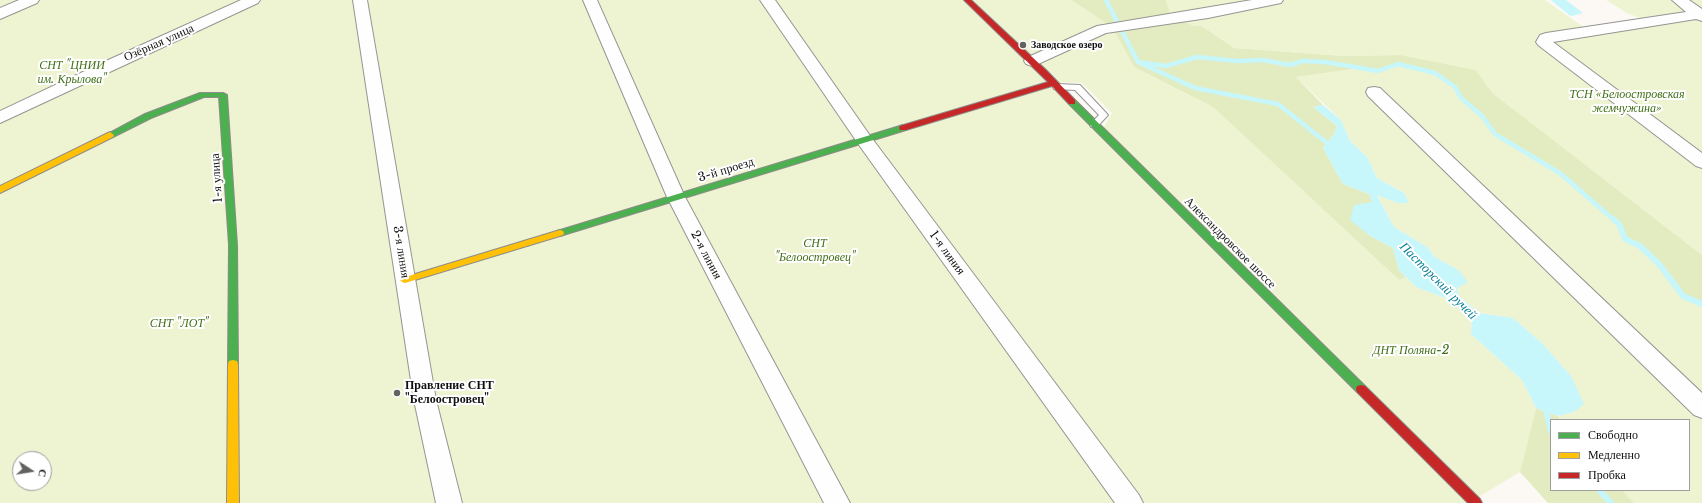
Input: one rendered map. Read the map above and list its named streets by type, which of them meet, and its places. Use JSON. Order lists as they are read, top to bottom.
{
  "streets": {
    "street": [
      "Озёрная улица",
      "3-й проезд",
      "1-я улица",
      "Александровское шоссе",
      "3-я линия",
      "1-я линия",
      "2-я линия"
    ]
  },
  "crossings": [
    ["3-й проезд", "Александровское шоссе"],
    ["3-й проезд", "3-я линия"],
    ["3-й проезд", "1-я линия"],
    ["3-й проезд", "2-я линия"]
  ],
  "water": ["Пасторский ручей"],
  "parks": [
    "СНТ \"ЦНИИ им. Крылова\"",
    "ТСН «Белоостровская жемчужина»",
    "СНТ \"Белоостровец\"",
    "СНТ \"ЛОТ\"",
    "ДНТ Поляна-2"
  ],
  "places": ["Заводское озеро", "Правление СНТ \"Белоостровец\""],
  "legend": ["Свободно", "Медленно", "Пробка"],
  "north": "right"
}
